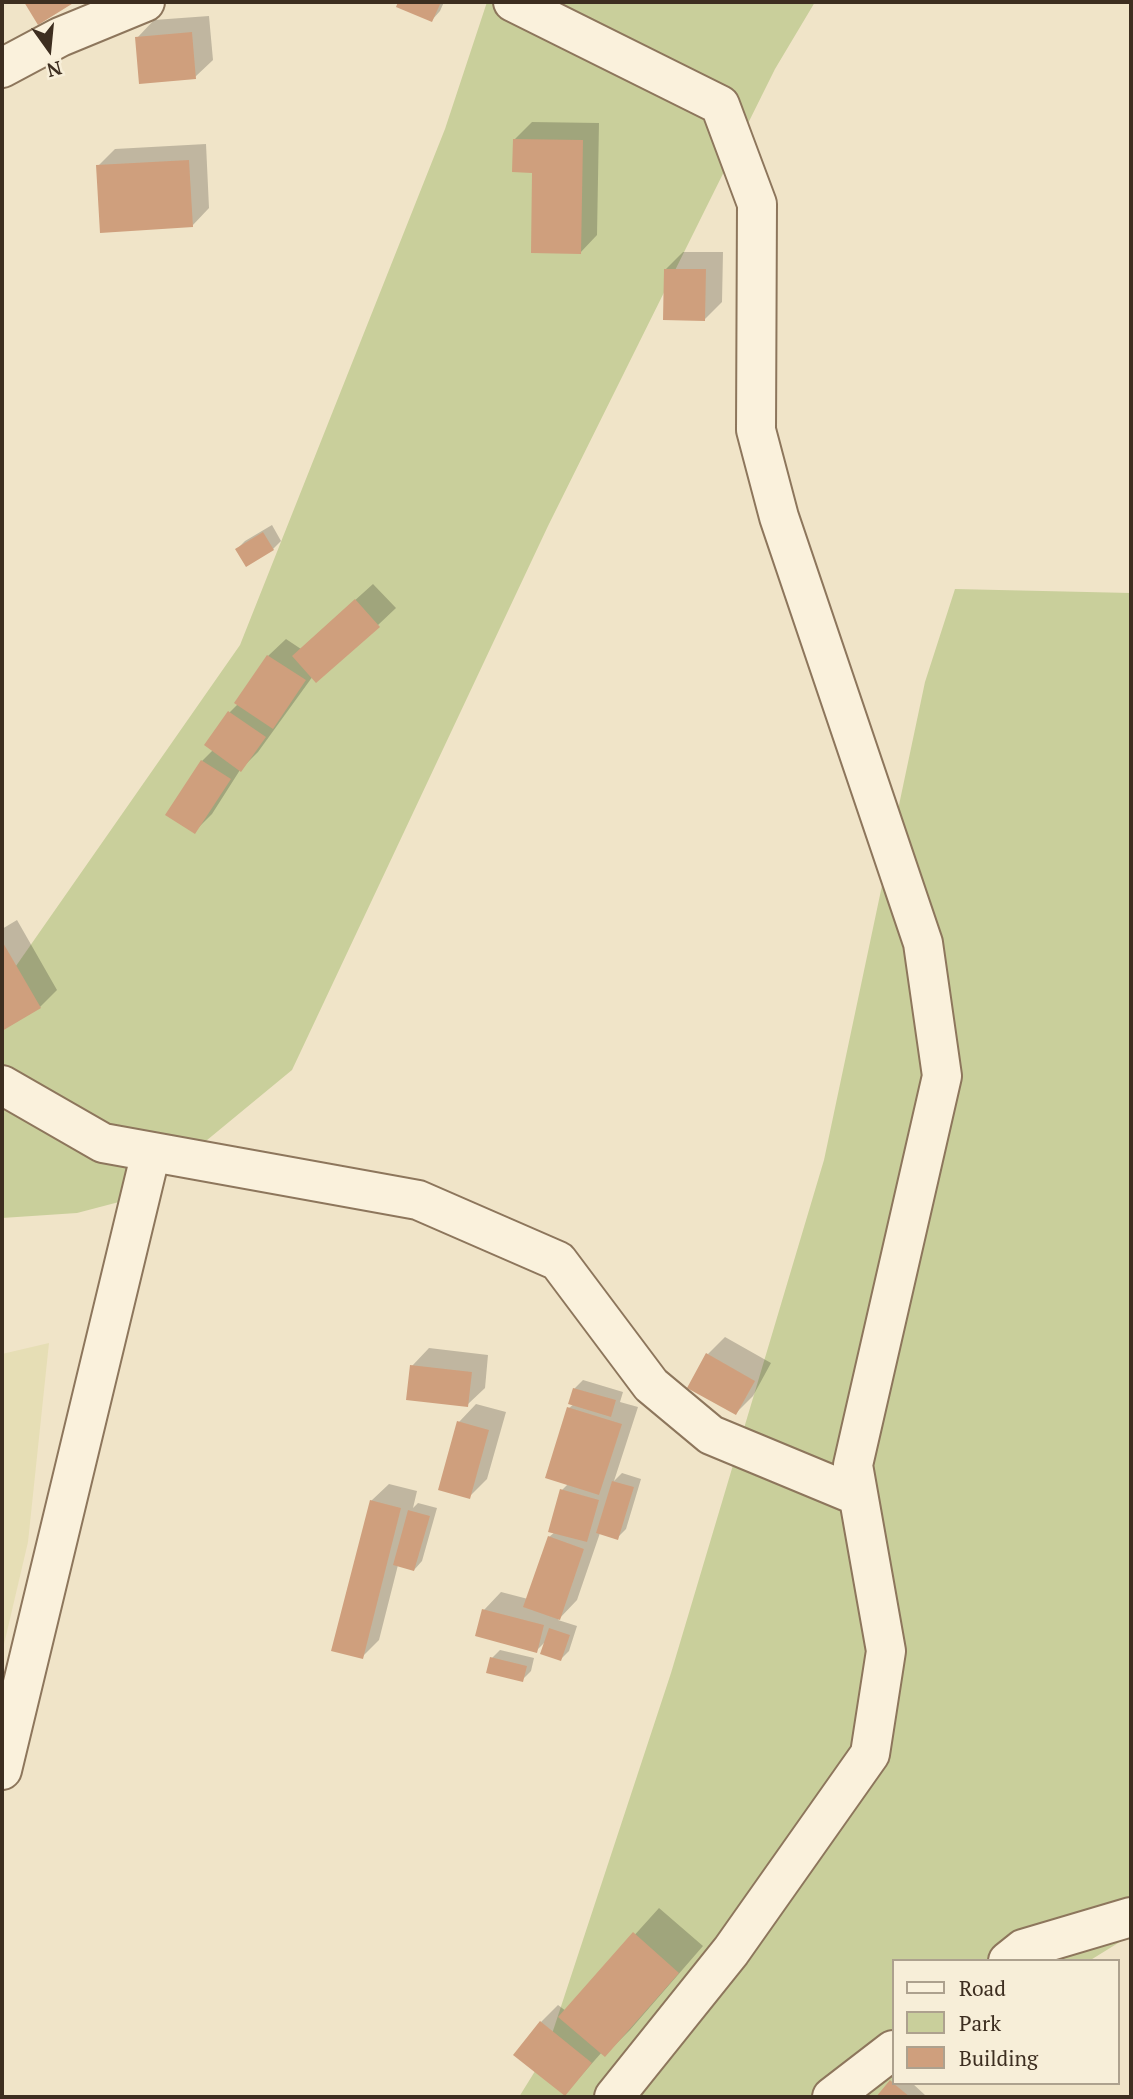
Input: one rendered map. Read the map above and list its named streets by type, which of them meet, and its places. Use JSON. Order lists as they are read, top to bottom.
{
  "legend": ["Road", "Park", "Building"],
  "north": "bottom"
}
